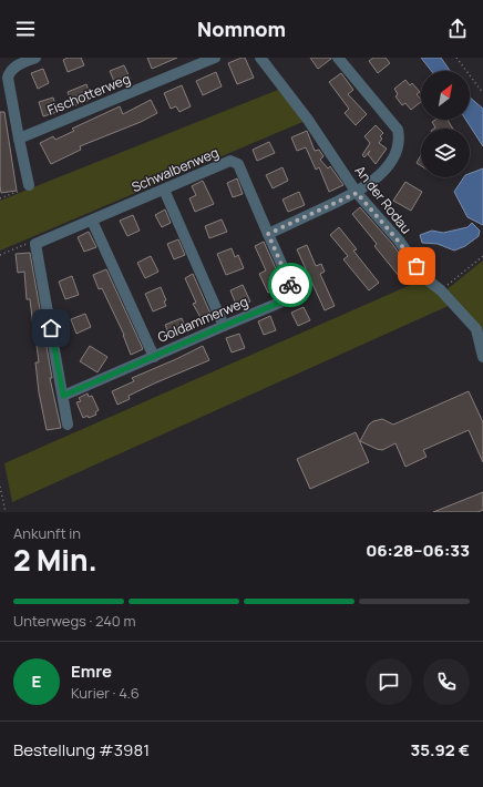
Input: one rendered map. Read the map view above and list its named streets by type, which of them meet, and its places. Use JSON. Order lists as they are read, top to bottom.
{
  "streets": {
    "street": [
      "Fischotterweg",
      "Schwalbenweg",
      "An der Rodau",
      "Goldammerweg"
    ]
  },
  "crossings": [
    ["Schwalbenweg", "Goldammerweg"]
  ],
  "north": "top right",
  "page": {
    "header": "Nomnom",
    "heading": ["2 Min.", "Ankunft in", "06:28–06:33"],
    "panel": [
      "Emre",
      "Kurier · 4.6",
      "Bestellung #3981",
      "35.92 €"
    ],
    "bar": "Unterwegs · 240 m",
    "round": "E"
  }
}
